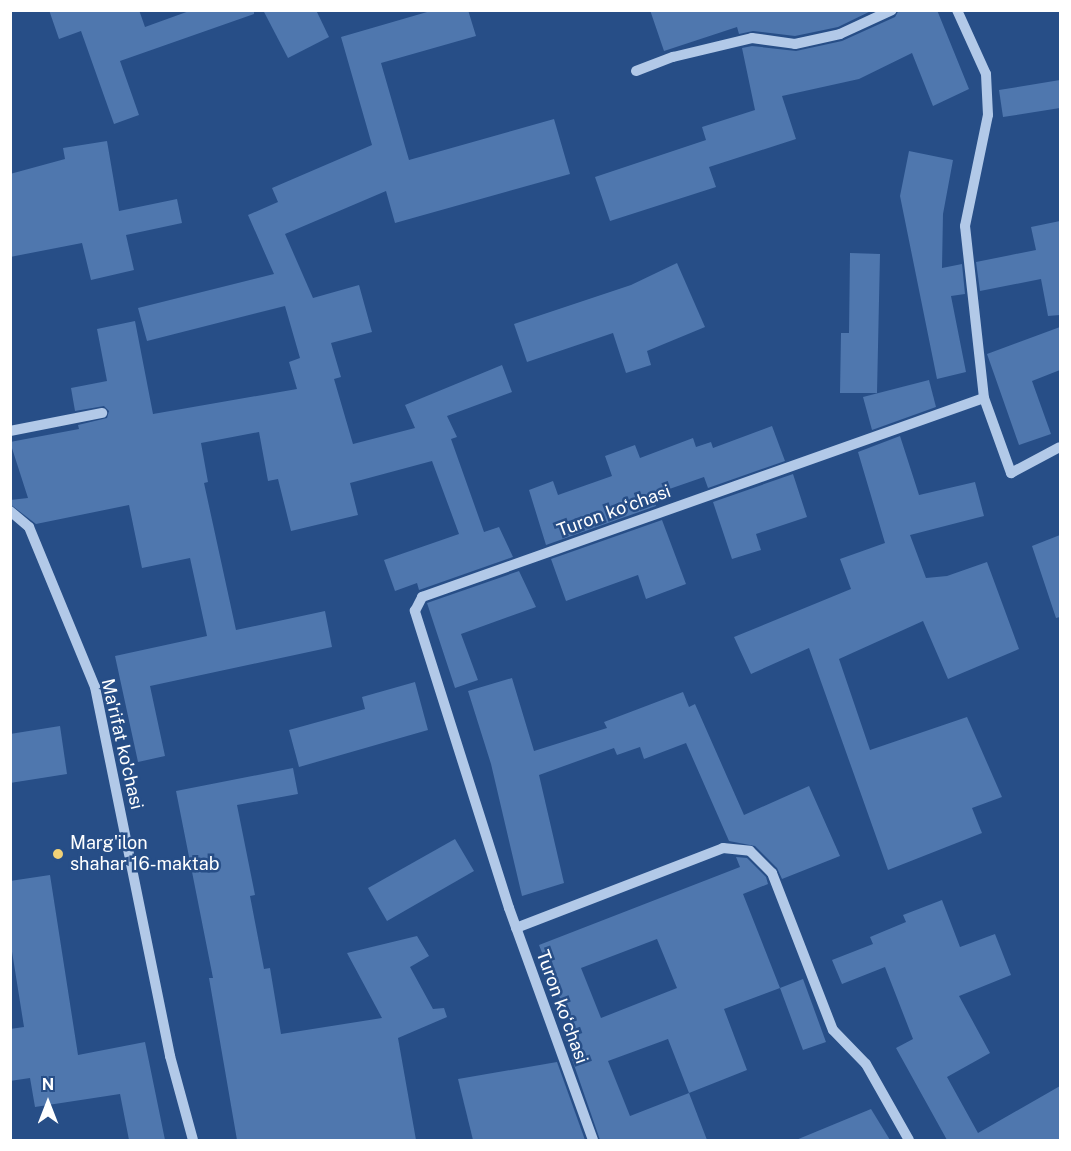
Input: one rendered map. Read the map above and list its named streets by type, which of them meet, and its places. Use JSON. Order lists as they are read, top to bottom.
{
  "streets": {
    "street": ["Turon koʻchasi", "Ma'rifat ko'chasi"]
  },
  "places": ["Marg'ilon shahar 16-maktab"],
  "north": "top"
}
